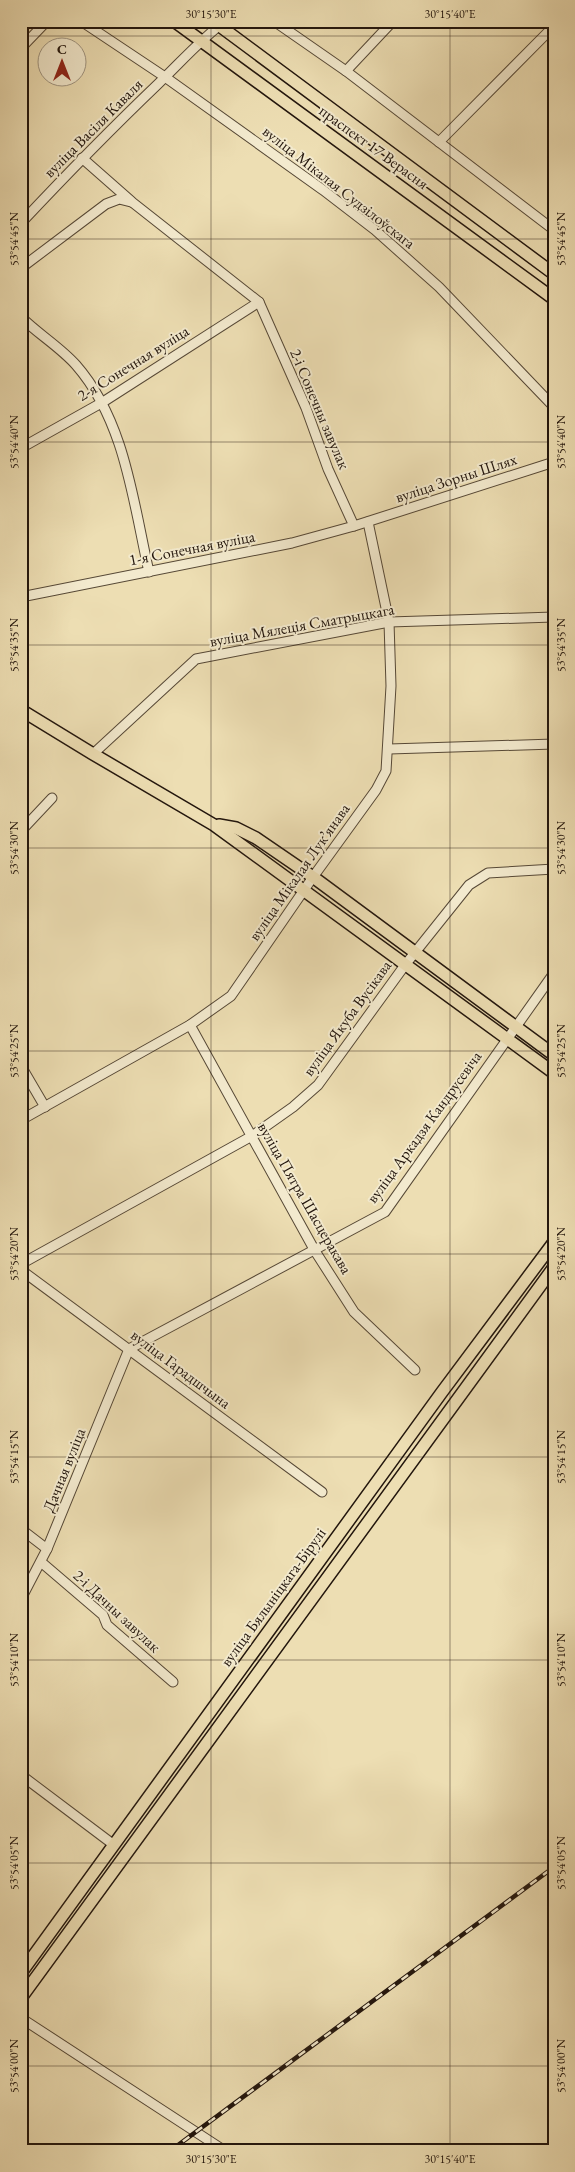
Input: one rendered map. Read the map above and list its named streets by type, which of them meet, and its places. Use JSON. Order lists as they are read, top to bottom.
{
  "streets": {
    "main road": ["праспект 17 Верасня", "вуліца Бялыніцкага-Бірулі"],
    "street": [
      "вуліца Васіля Каваля",
      "вуліца Мікалая Судзілоўскага",
      "2-я Сонечная вуліца",
      "2-і Сонечны завулак",
      "вуліца Зорны Шлях",
      "1-я Сонечная вуліца",
      "вуліца Мялеція Сматрыцкага",
      "вуліца Мікалая Лукʼянава",
      "вуліца Якуба Вусікава",
      "вуліца Аркадзя Кандрусевіча",
      "вуліца Пятра Шасцеракава",
      "вуліца Гарадшчына",
      "Дачная вуліца",
      "2-і Дачны завулак"
    ]
  },
  "crossings": [
    ["вуліца Васіля Каваля", "праспект 17 Верасня"],
    ["вуліца Васіля Каваля", "вуліца Мікалая Судзілоўскага"],
    ["2-я Сонечная вуліца", "2-і Сонечны завулак"],
    ["2-і Сонечны завулак", "1-я Сонечная вуліца"],
    ["вуліца Зорны Шлях", "1-я Сонечная вуліца"],
    ["вуліца Зорны Шлях", "вуліца Мікалая Лукʼянава"],
    ["1-я Сонечная вуліца", "вуліца Мікалая Лукʼянава"],
    ["вуліца Мялеція Сматрыцкага", "вуліца Мікалая Лукʼянава"],
    ["вуліца Мікалая Лукʼянава", "вуліца Пятра Шасцеракава"],
    ["вуліца Якуба Вусікава", "вуліца Пятра Шасцеракава"],
    ["вуліца Аркадзя Кандрусевіча", "вуліца Пятра Шасцеракава"],
    ["вуліца Аркадзя Кандрусевіча", "вуліца Гарадшчына"],
    ["вуліца Аркадзя Кандрусевіча", "Дачная вуліца"],
    ["вуліца Гарадшчына", "Дачная вуліца"],
    ["Дачная вуліца", "2-і Дачны завулак"]
  ],
  "north": "top",
  "coordinates": [
    "30°15'30\"E",
    "30°15'40\"E",
    "53°54'45\"N",
    "53°54'40\"N",
    "53°54'35\"N",
    "53°54'30\"N",
    "53°54'25\"N",
    "53°54'20\"N",
    "53°54'15\"N",
    "53°54'10\"N",
    "53°54'05\"N",
    "53°54'00\"N"
  ]
}
